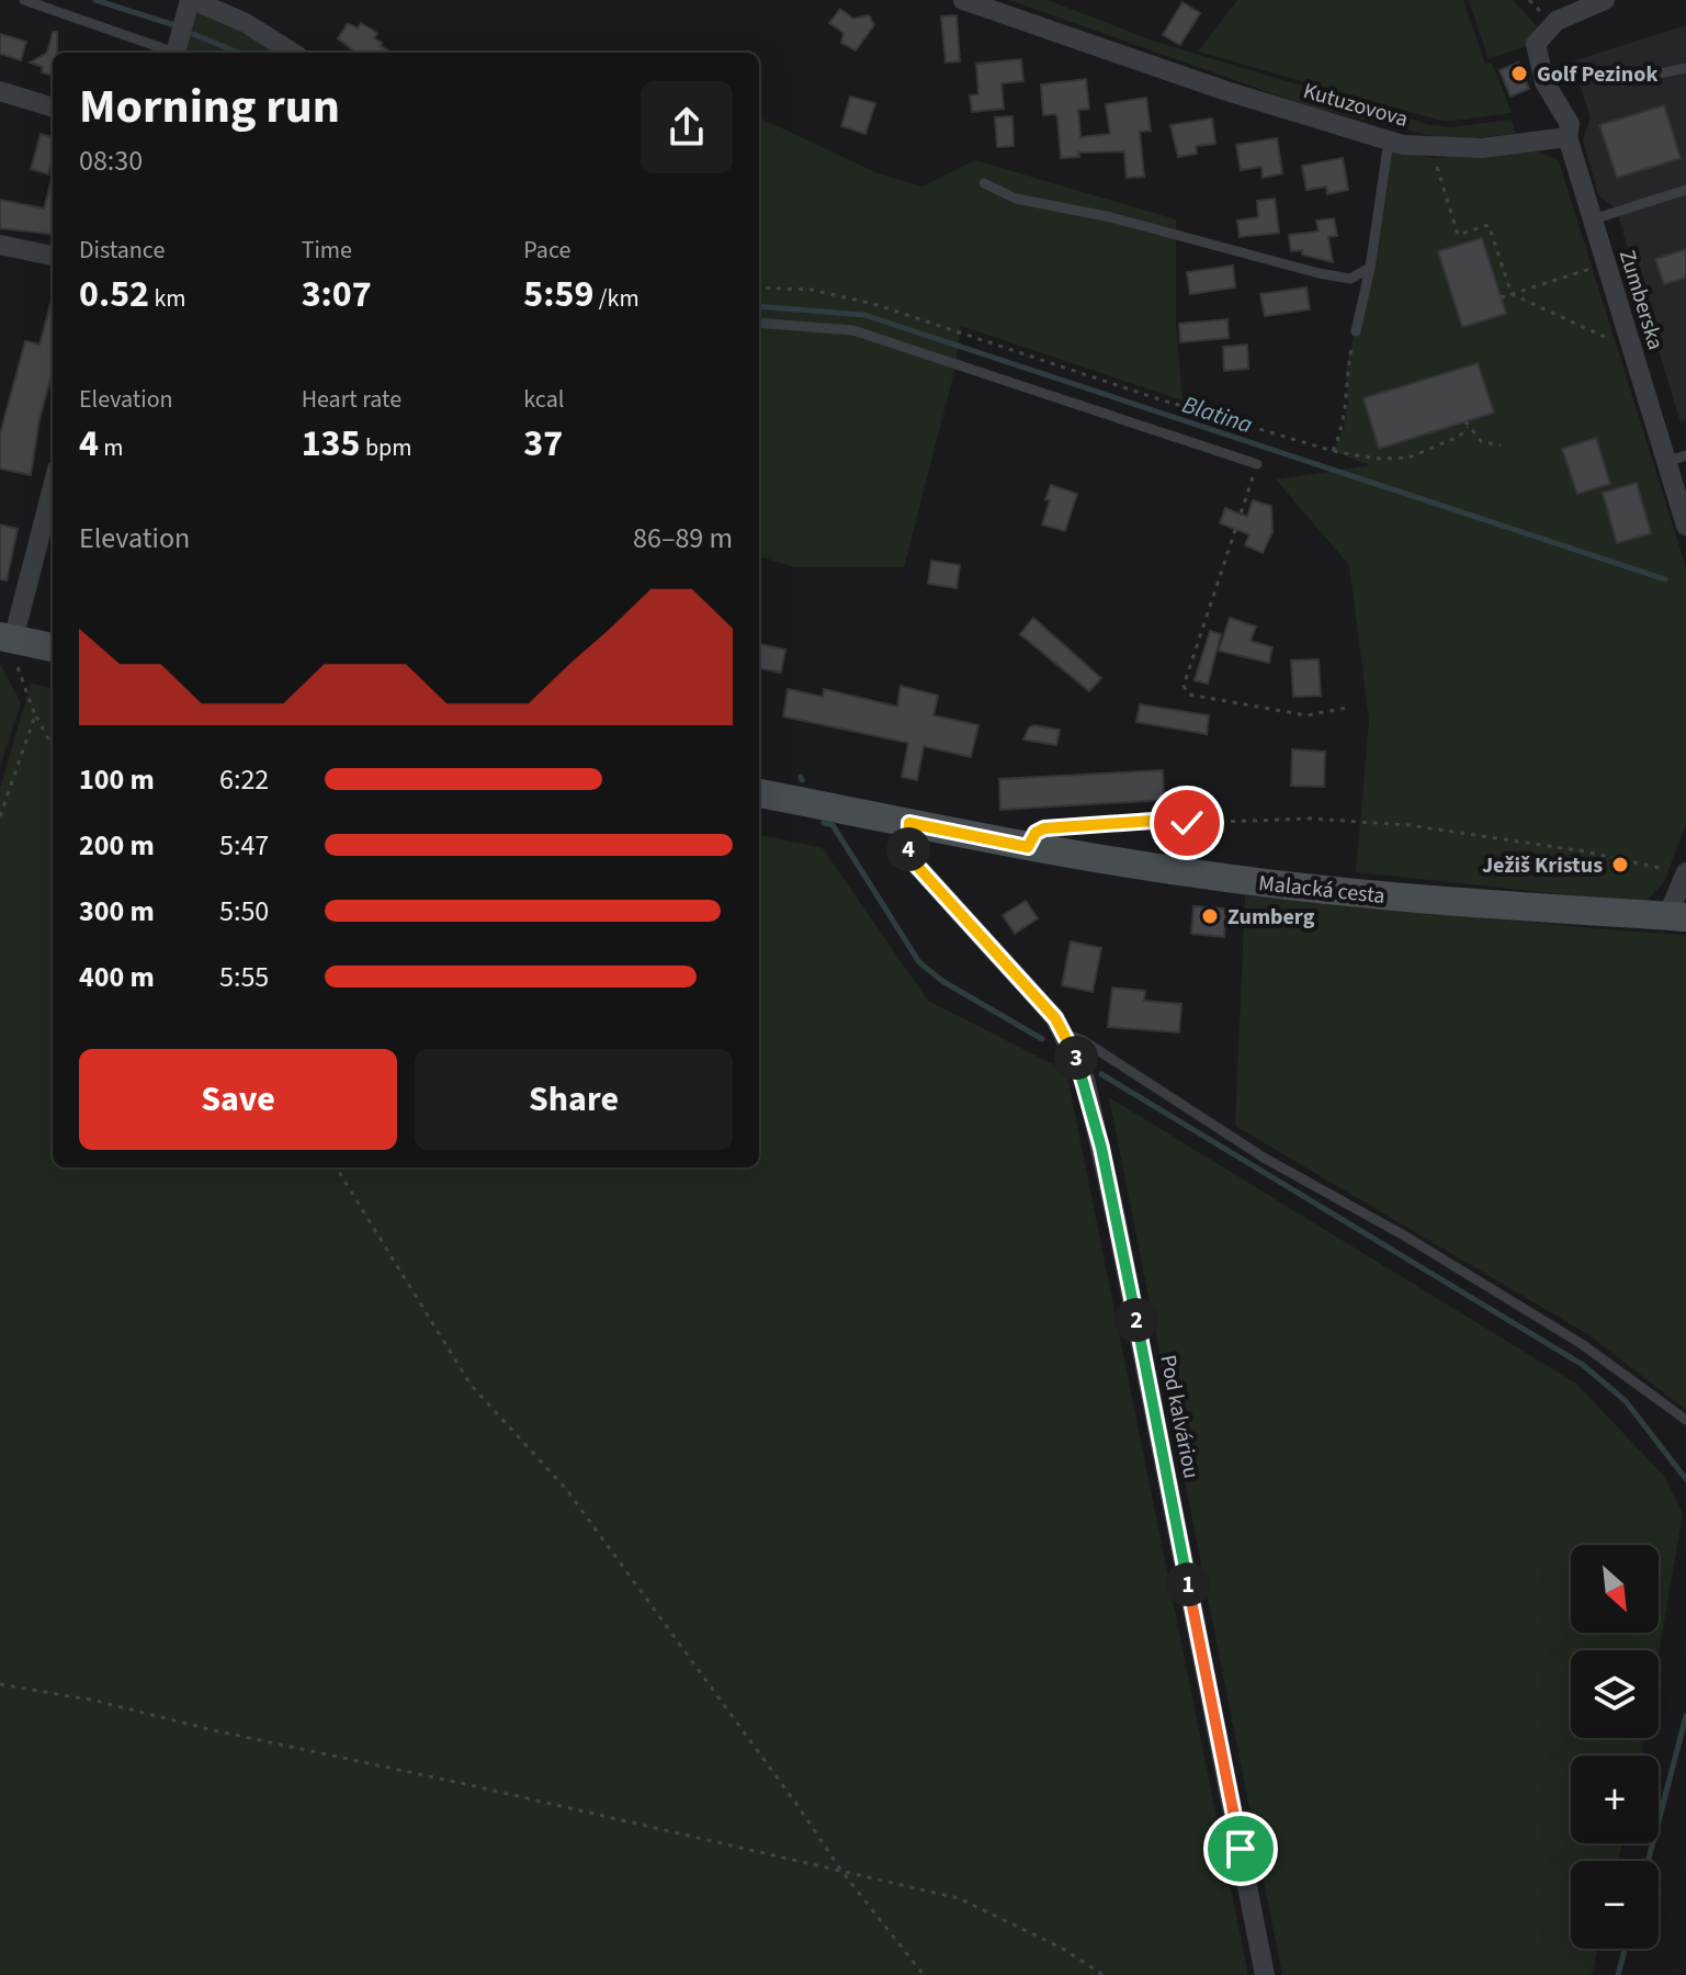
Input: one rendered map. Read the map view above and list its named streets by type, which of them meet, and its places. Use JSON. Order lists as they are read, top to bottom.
{
  "streets": {
    "main road": ["Malacká cesta"],
    "street": ["Kutuzovova", "Zumberska", "Pod kalváriou"]
  },
  "crossings": [
    ["Kutuzovova", "Zumberska"],
    ["Malacká cesta", "Pod kalváriou"]
  ],
  "water": ["Blatina"],
  "places": ["Golf Pezinok", "Ježiš Kristus", "Zumberg"],
  "north": "bottom right",
  "page": {
    "heading": ["Morning run", "08:30"],
    "stats": [
      ["Distance", "0.52 km"],
      ["Time", "3:07"],
      ["Pace", "5:59 /km"],
      ["Elevation", "4 m"],
      ["Heart rate", "135 bpm"],
      ["kcal", "37"]
    ],
    "chart": ["Elevation", "86–89 m"],
    "list": [
      {
        "name": "100 m",
        "note": "6:22"
      },
      {
        "name": "200 m",
        "note": "5:47"
      },
      {
        "name": "300 m",
        "note": "5:50"
      },
      {
        "name": "400 m",
        "note": "5:55"
      }
    ],
    "pins": [
      "4",
      "3",
      "2",
      "1"
    ],
    "buttons": ["Save", "Share"],
    "map_buttons": ["+", "−"]
  }
}
